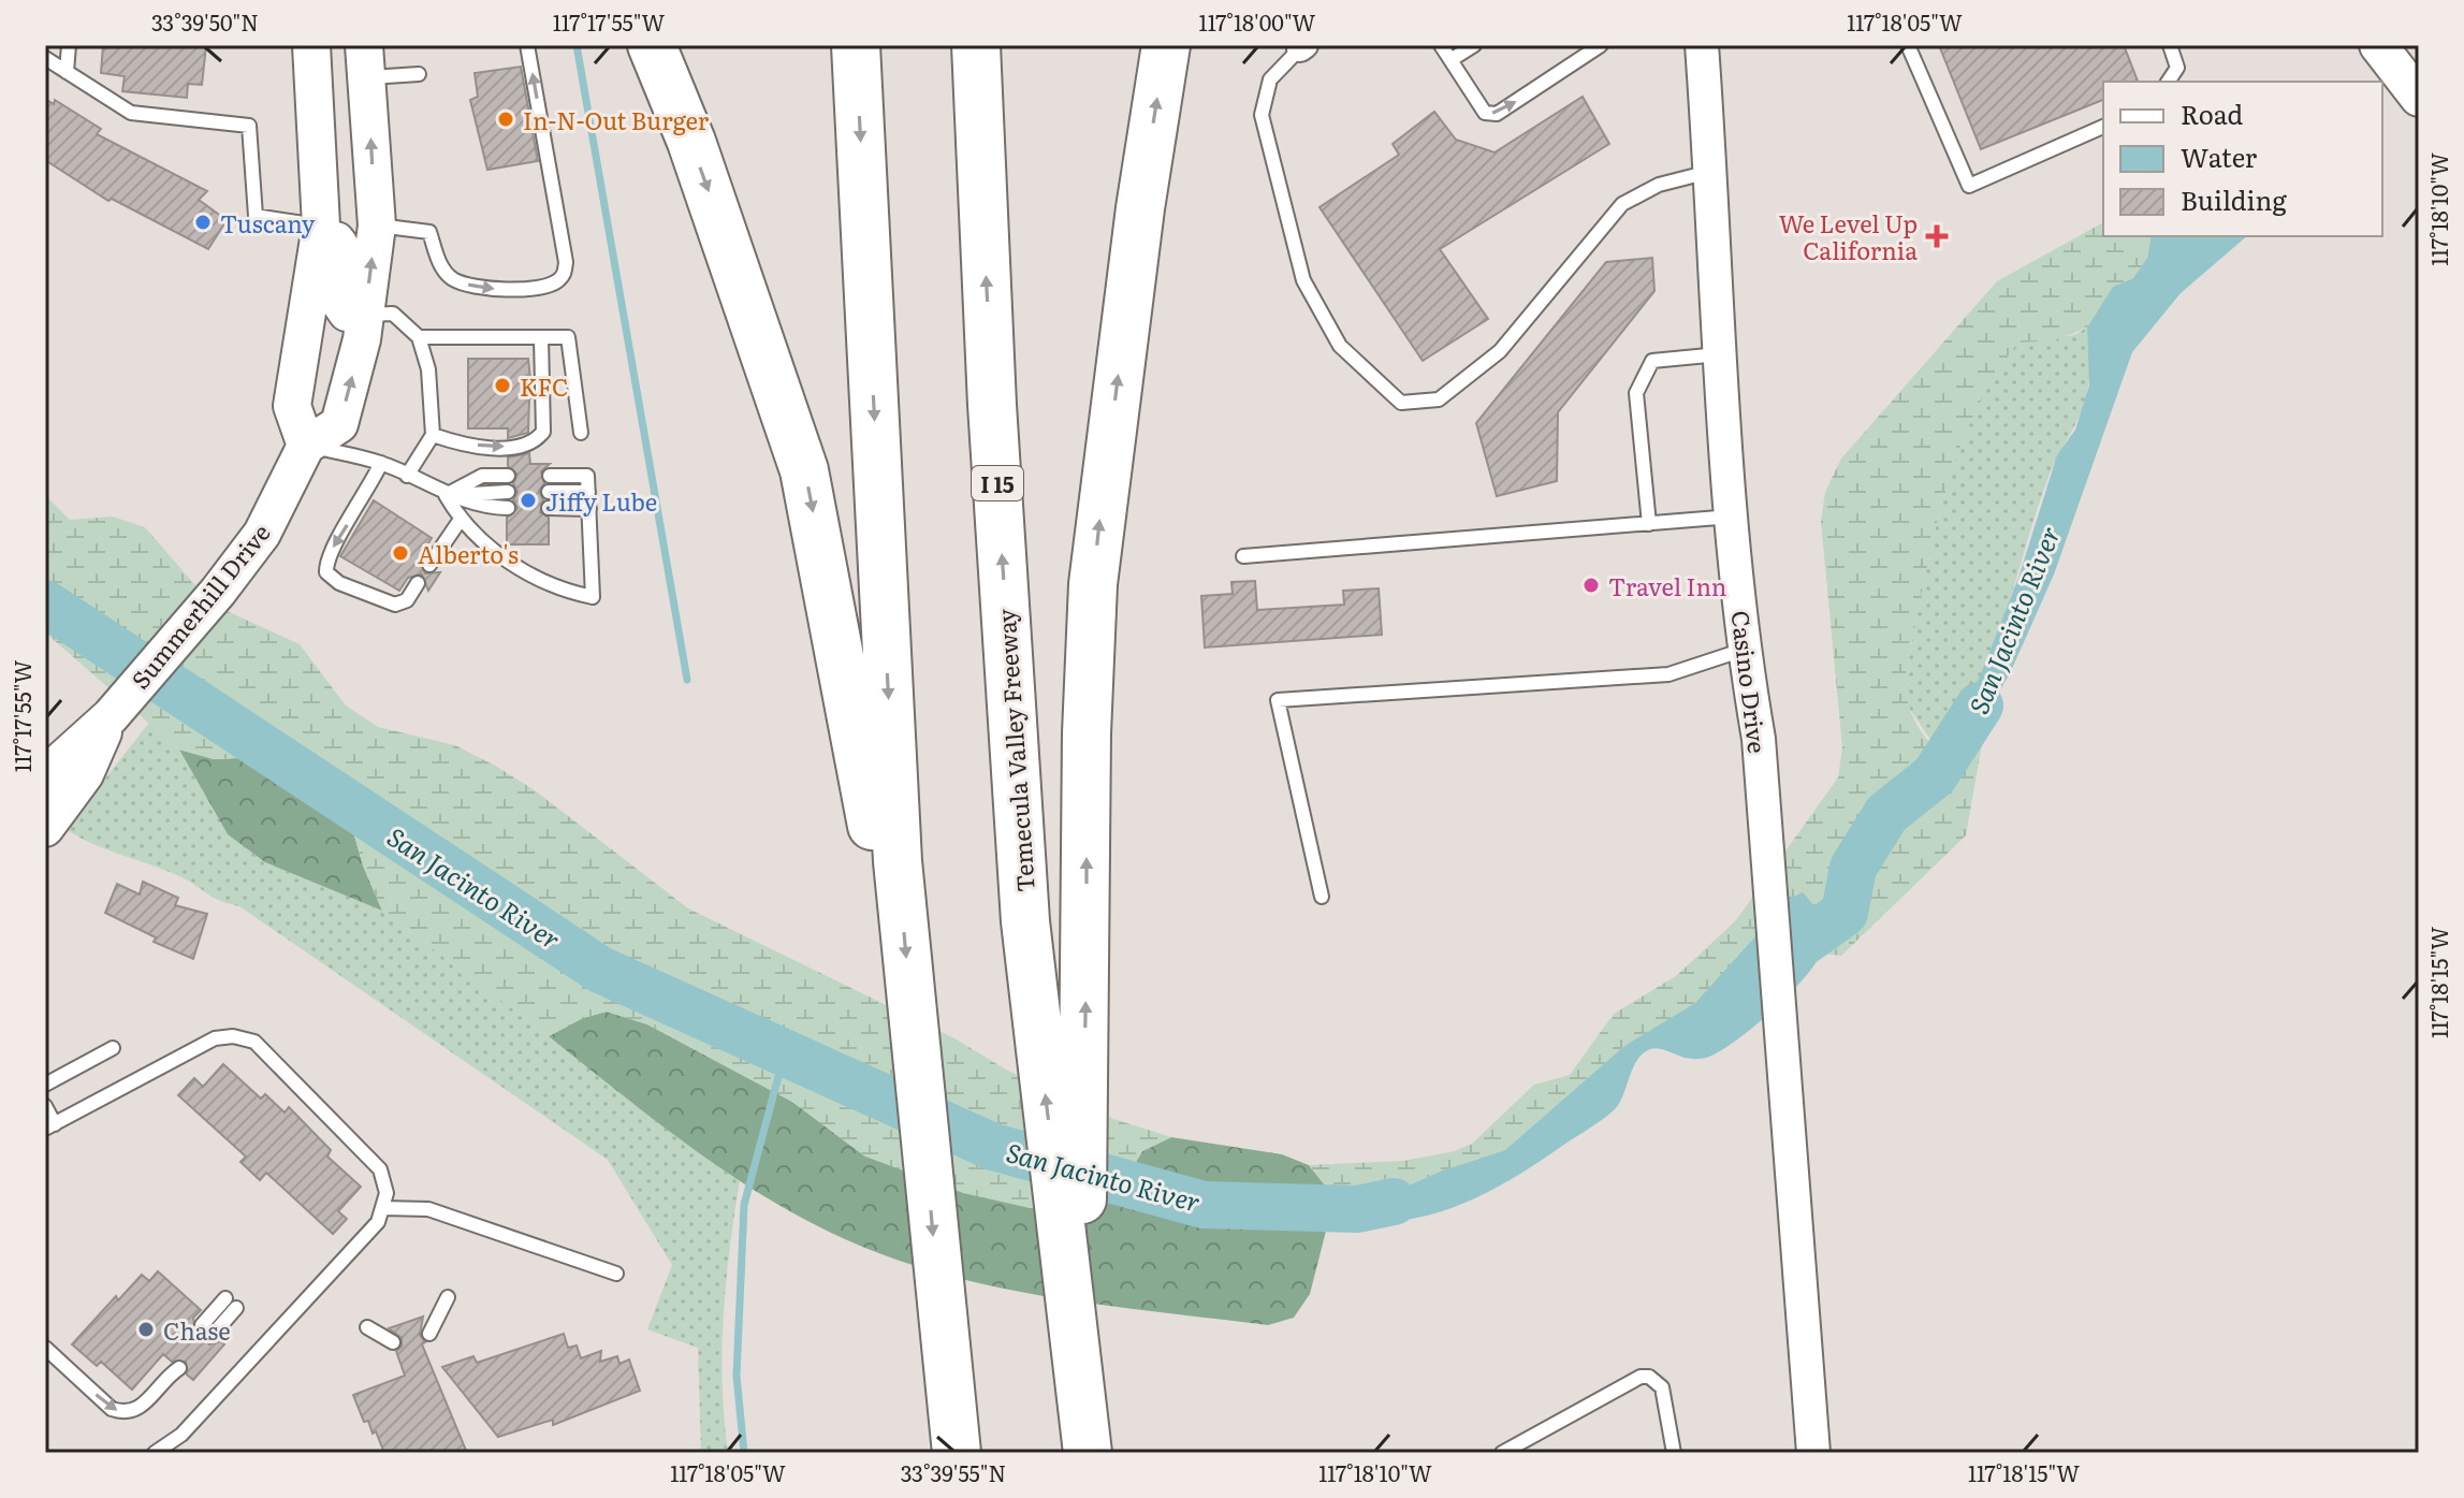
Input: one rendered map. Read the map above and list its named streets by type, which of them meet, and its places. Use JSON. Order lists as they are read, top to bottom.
{
  "streets": {
    "highway": ["I 15", "Temecula Valley Freeway"],
    "main road": ["Summerhill Drive"],
    "street": ["Casino Drive"]
  },
  "water": ["San Jacinto River"],
  "places": {
    "other": [
      "In-N-Out Burger",
      "Tuscany",
      "KFC",
      "Jiffy Lube",
      "Alberto's",
      "Travel Inn",
      "Chase"
    ],
    "health": ["We Level Up California"]
  },
  "legend": ["Road", "Water", "Building"],
  "coordinates": [
    "33°39'50\"N",
    "117°17'55\"W",
    "117°18'00\"W",
    "117°18'05\"W",
    "117°18'10\"W",
    "117°18'15\"W",
    "33°39'55\"N"
  ]
}
